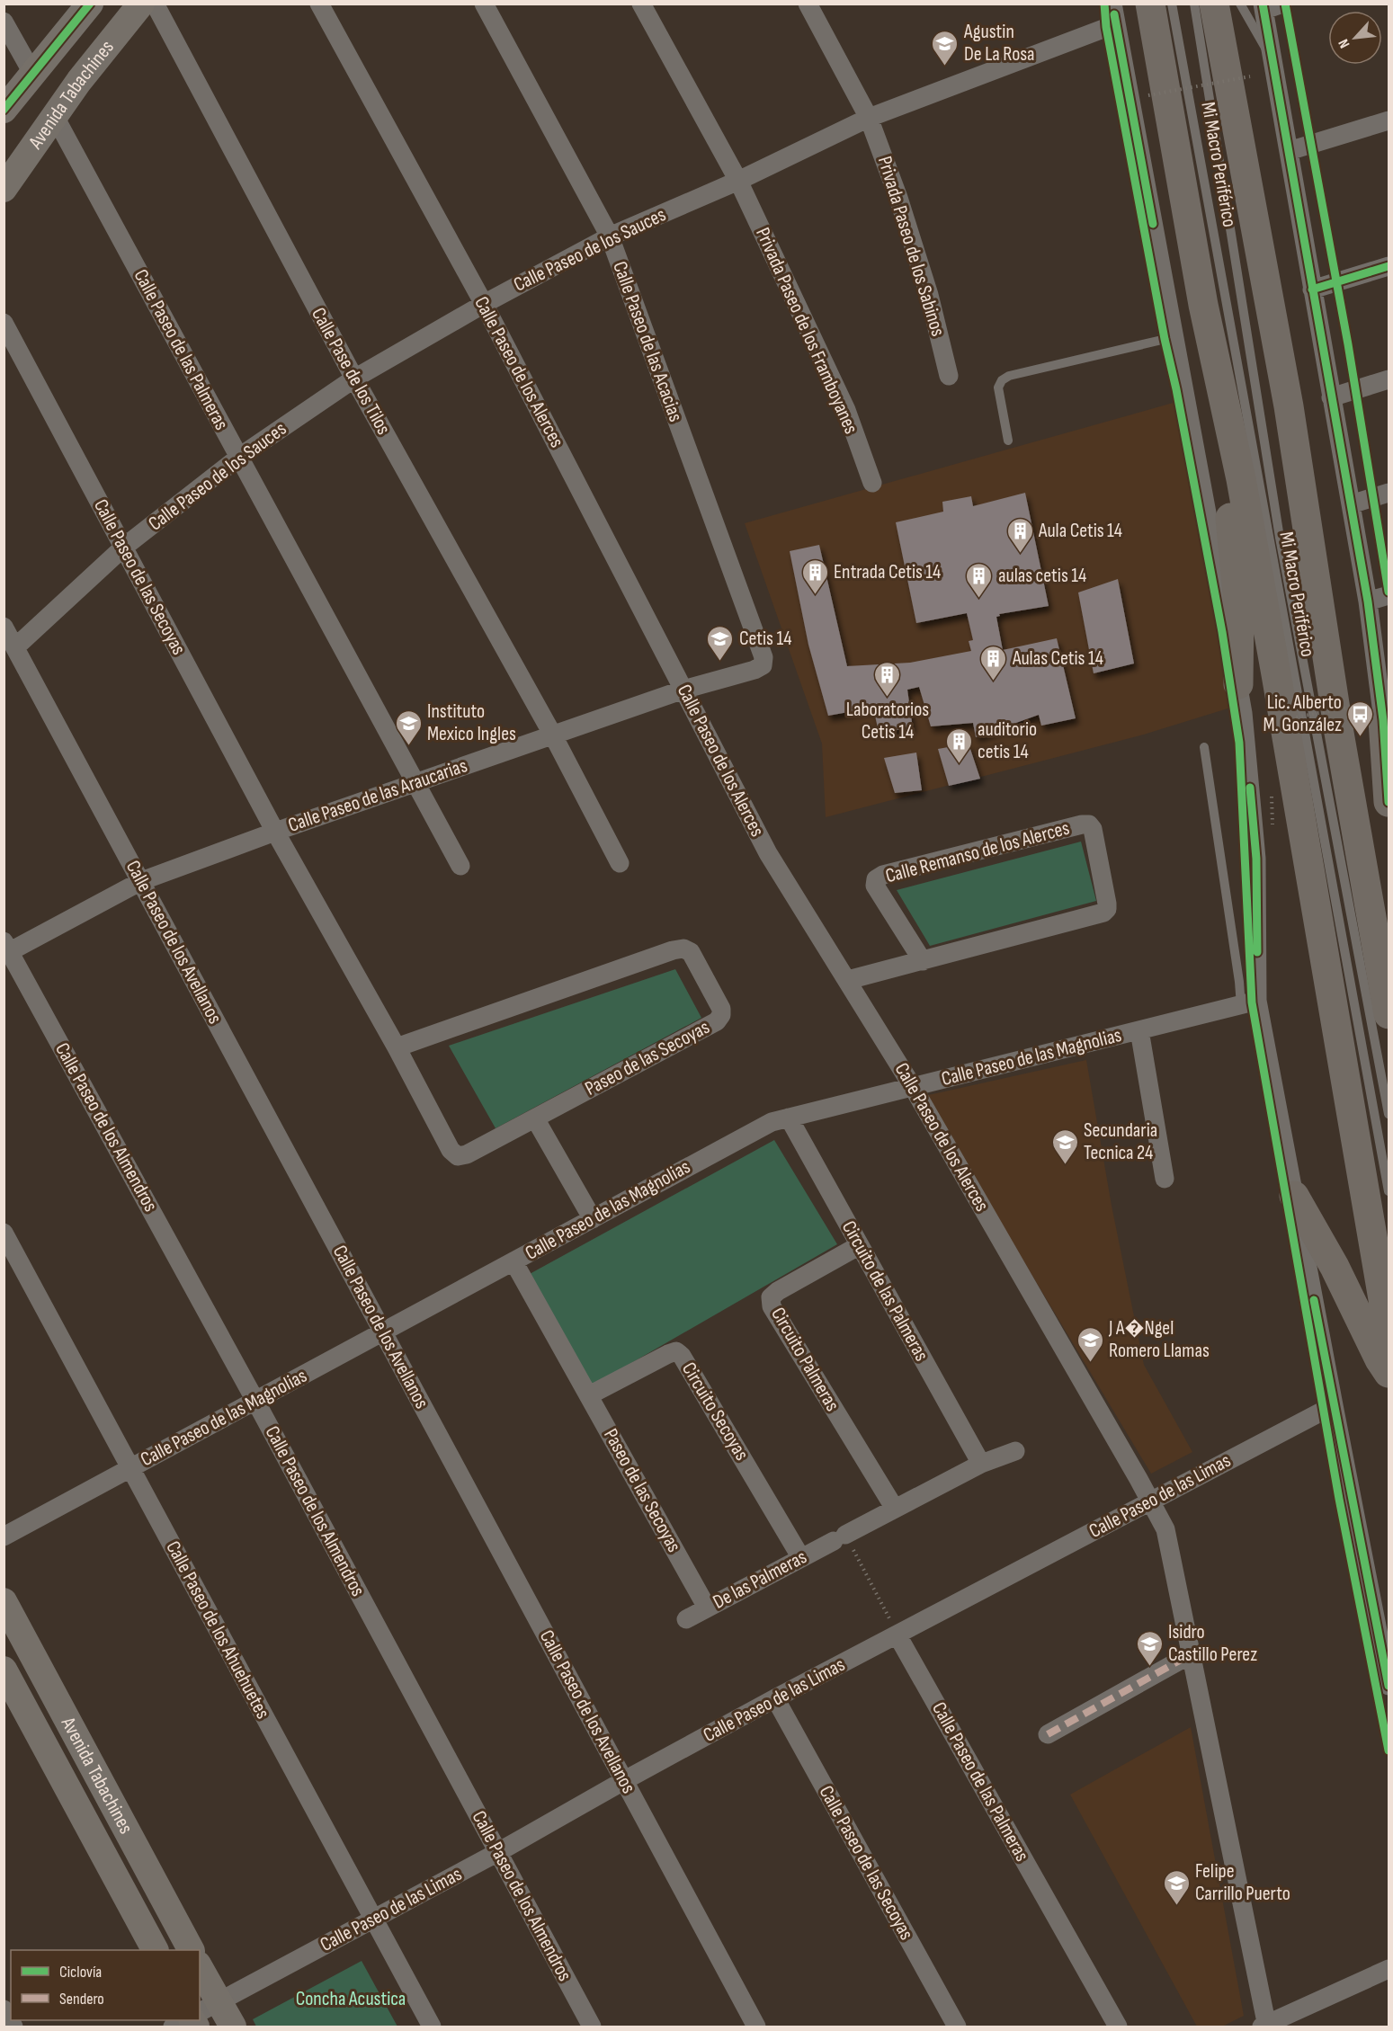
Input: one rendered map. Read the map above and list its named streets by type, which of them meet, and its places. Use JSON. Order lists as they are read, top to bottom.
{
  "streets": {
    "street": [
      "Avenida Tabachines",
      "Privada Paseo de los Sabinos",
      "Calle Paseo de los Sauces",
      "Privada Paseo de los Framboyanes",
      "Calle Paseo de las Acacias",
      "Calle Paseo de las Palmeras",
      "Calle Pase de los Tilos",
      "Calle Paseo de los Alerces",
      "Calle Paseo de las Secoyas",
      "Calle Paseo de las Araucarias",
      "Calle Remanso de los Alerces",
      "Calle Paseo de los Avellanos",
      "Calle Paseo de las Magnolias",
      "Paseo de las Secoyas",
      "Calle Paseo de los Almendros",
      "Circuito de las Palmeras",
      "Circuito Palmeras",
      "Circuito Secoyas",
      "Calle Paseo de las Limas",
      "De las Palmeras",
      "Calle Paseo de los Ahuehuetes"
    ],
    "lane": ["Mi Macro Periférico"]
  },
  "crossings": [
    ["Avenida Tabachines", "Calle Paseo de las Palmeras"],
    ["Privada Paseo de los Sabinos", "Calle Paseo de los Sauces"],
    ["Calle Paseo de los Sauces", "Privada Paseo de los Framboyanes"],
    ["Calle Paseo de los Sauces", "Calle Paseo de las Acacias"],
    ["Calle Paseo de los Sauces", "Calle Paseo de las Palmeras"],
    ["Calle Paseo de los Sauces", "Calle Pase de los Tilos"],
    ["Calle Paseo de los Sauces", "Calle Paseo de los Alerces"],
    ["Calle Paseo de los Sauces", "Calle Paseo de las Secoyas"],
    ["Calle Paseo de los Sauces", "Calle Paseo de los Avellanos"],
    ["Calle Paseo de las Acacias", "Calle Paseo de las Araucarias"],
    ["Calle Paseo de las Palmeras", "Calle Paseo de las Araucarias"],
    ["Calle Paseo de las Palmeras", "Calle Paseo de las Limas"],
    ["Calle Pase de los Tilos", "Calle Paseo de las Araucarias"],
    ["Calle Paseo de los Alerces", "Calle Paseo de las Araucarias"],
    ["Calle Paseo de los Alerces", "Calle Remanso de los Alerces"],
    ["Calle Paseo de los Alerces", "Calle Paseo de las Magnolias"],
    ["Calle Paseo de los Alerces", "Calle Paseo de las Limas"],
    ["Calle Paseo de las Secoyas", "Calle Paseo de las Araucarias"],
    ["Calle Paseo de las Secoyas", "Paseo de las Secoyas"],
    ["Calle Paseo de las Secoyas", "Calle Paseo de las Limas"],
    ["Calle Paseo de las Araucarias", "Calle Paseo de los Avellanos"],
    ["Calle Paseo de las Araucarias", "Paseo de las Secoyas"],
    ["Calle Paseo de las Araucarias", "Calle Paseo de los Almendros"],
    ["Calle Paseo de los Avellanos", "Calle Paseo de las Magnolias"],
    ["Calle Paseo de los Avellanos", "Calle Paseo de las Limas"],
    ["Calle Paseo de las Magnolias", "Paseo de las Secoyas"],
    ["Calle Paseo de las Magnolias", "Calle Paseo de los Almendros"],
    ["Calle Paseo de las Magnolias", "Circuito de las Palmeras"],
    ["Calle Paseo de las Magnolias", "Calle Paseo de los Ahuehuetes"],
    ["Paseo de las Secoyas", "Circuito Secoyas"],
    ["Paseo de las Secoyas", "De las Palmeras"],
    ["Calle Paseo de los Almendros", "Calle Paseo de las Limas"],
    ["Circuito de las Palmeras", "Circuito Palmeras"],
    ["Circuito de las Palmeras", "De las Palmeras"],
    ["Circuito Palmeras", "De las Palmeras"],
    ["Circuito Secoyas", "De las Palmeras"],
    ["Calle Paseo de las Limas", "Calle Paseo de los Ahuehuetes"]
  ],
  "parks": ["Concha Acustica"],
  "places": {
    "school or university": [
      "Agustin De La Rosa",
      "Cetis 14",
      "Instituto Mexico Ingles",
      "Secundaria Tecnica 24",
      "J A�Ngel Romero Llamas",
      "Isidro Castillo Perez",
      "Felipe Carrillo Puerto"
    ],
    "building": [
      "Aula Cetis 14",
      "Entrada Cetis 14",
      "aulas cetis 14",
      "Aulas Cetis 14",
      "Laboratorios Cetis 14",
      "auditorio cetis 14"
    ],
    "bus stop": ["Lic. Alberto M. González"]
  },
  "legend": ["Ciclovía", "Sendero"],
  "north": "bottom left"
}
